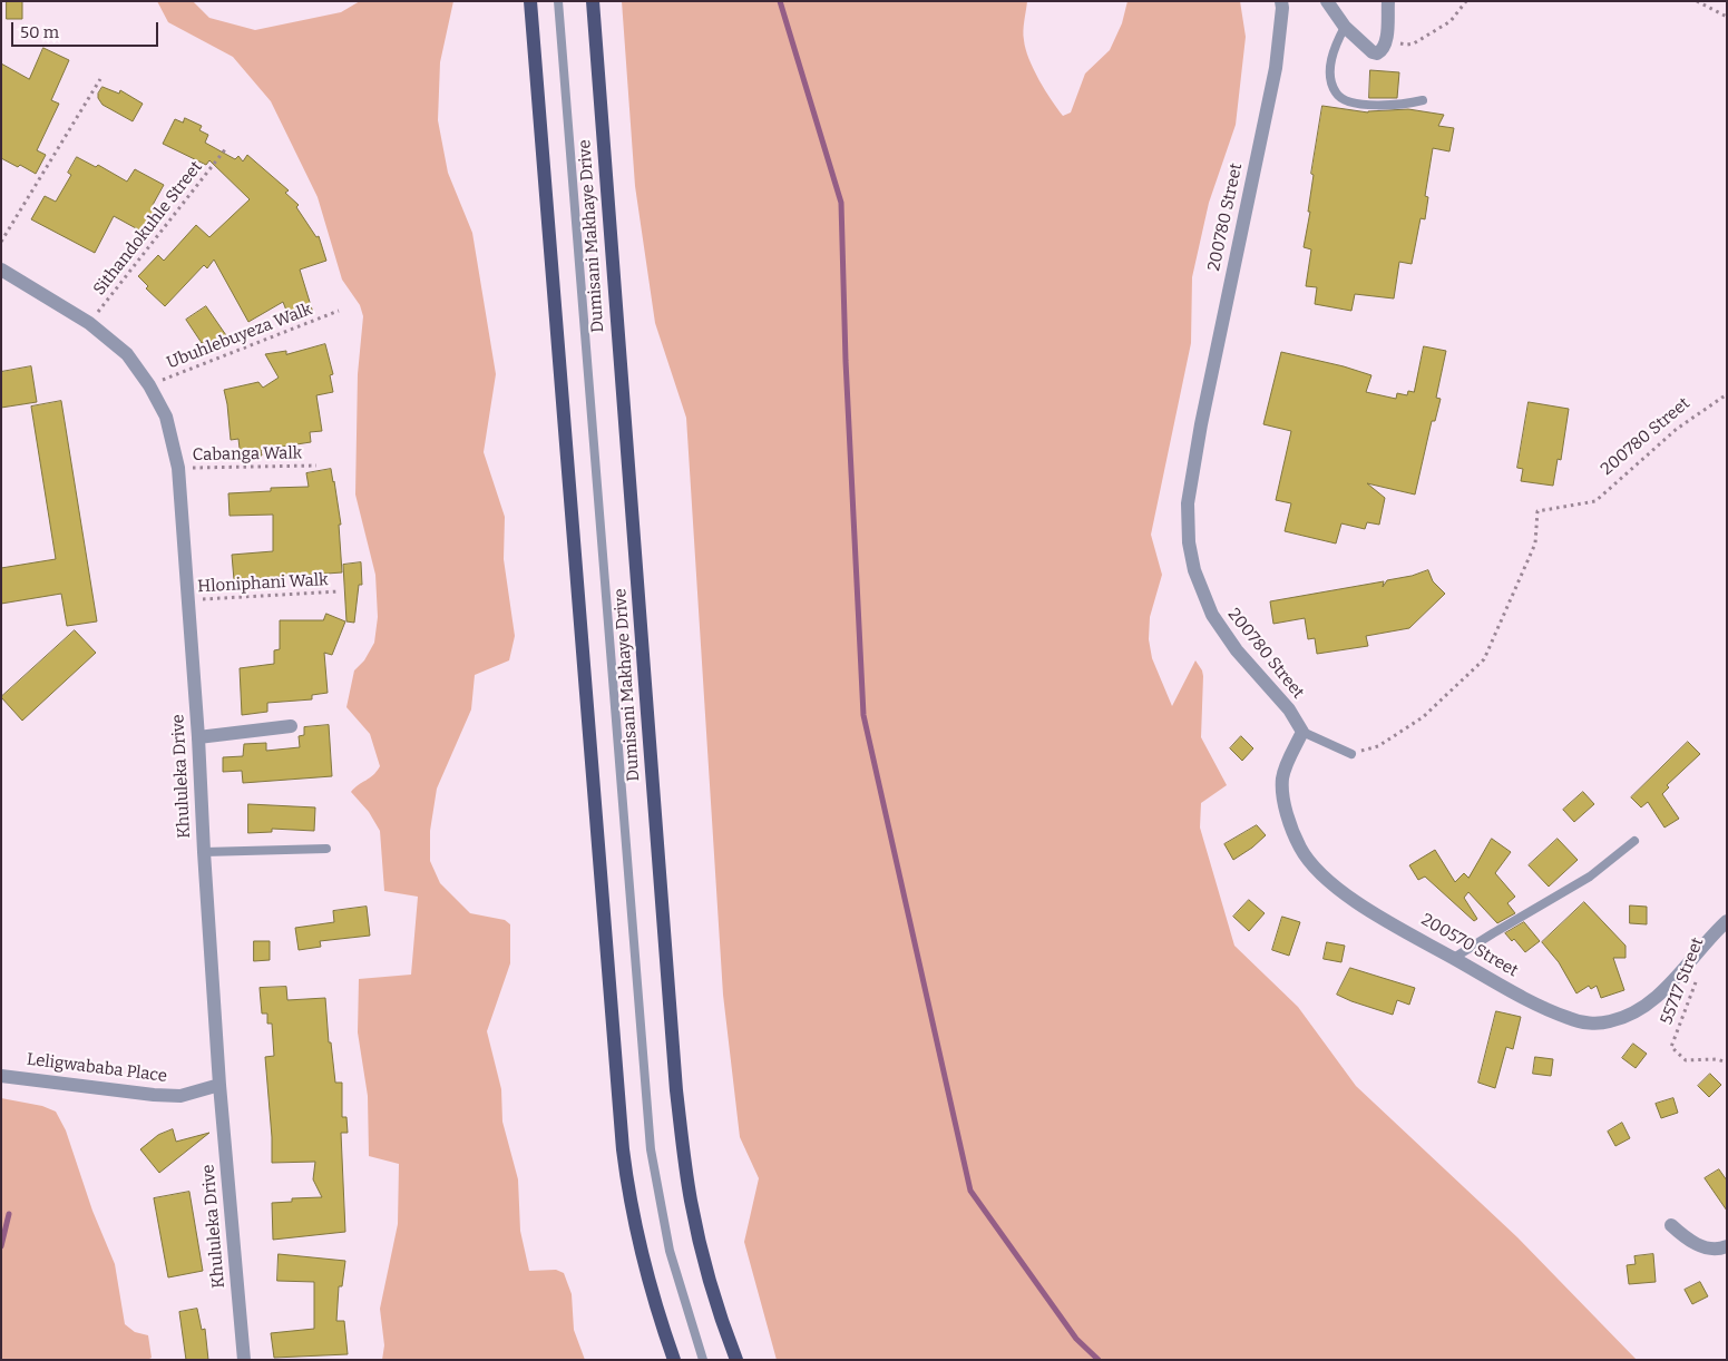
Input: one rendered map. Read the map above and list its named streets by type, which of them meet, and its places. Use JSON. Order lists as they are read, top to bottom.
{
  "streets": {
    "main road": ["Dumisani Makhaye Drive"],
    "street": [
      "200780 Street",
      "Khululeka Drive",
      "200570 Street",
      "Leligwababa Place"
    ],
    "path": [
      "Sithandokuhle Street",
      "Ubuhlebuyeza Walk",
      "Cabanga Walk",
      "Hloniphani Walk",
      "55717 Street"
    ]
  },
  "crossings": [
    ["200780 Street", "200570 Street"],
    ["Sithandokuhle Street", "Khululeka Drive"],
    ["Ubuhlebuyeza Walk", "Khululeka Drive"],
    ["Cabanga Walk", "Khululeka Drive"],
    ["Hloniphani Walk", "Khululeka Drive"],
    ["Khululeka Drive", "Leligwababa Place"]
  ],
  "scale_bar": "50 m"
}
